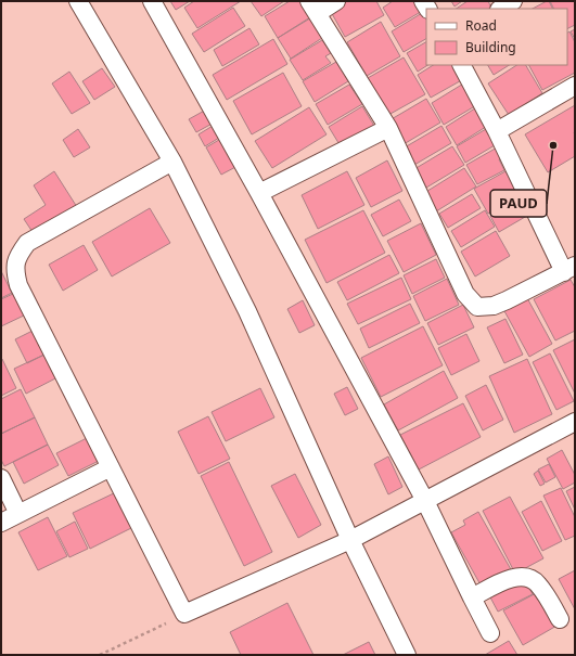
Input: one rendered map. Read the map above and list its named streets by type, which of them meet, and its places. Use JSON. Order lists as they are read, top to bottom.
{
  "places": ["PAUD"],
  "legend": ["Road", "Building"]
}
